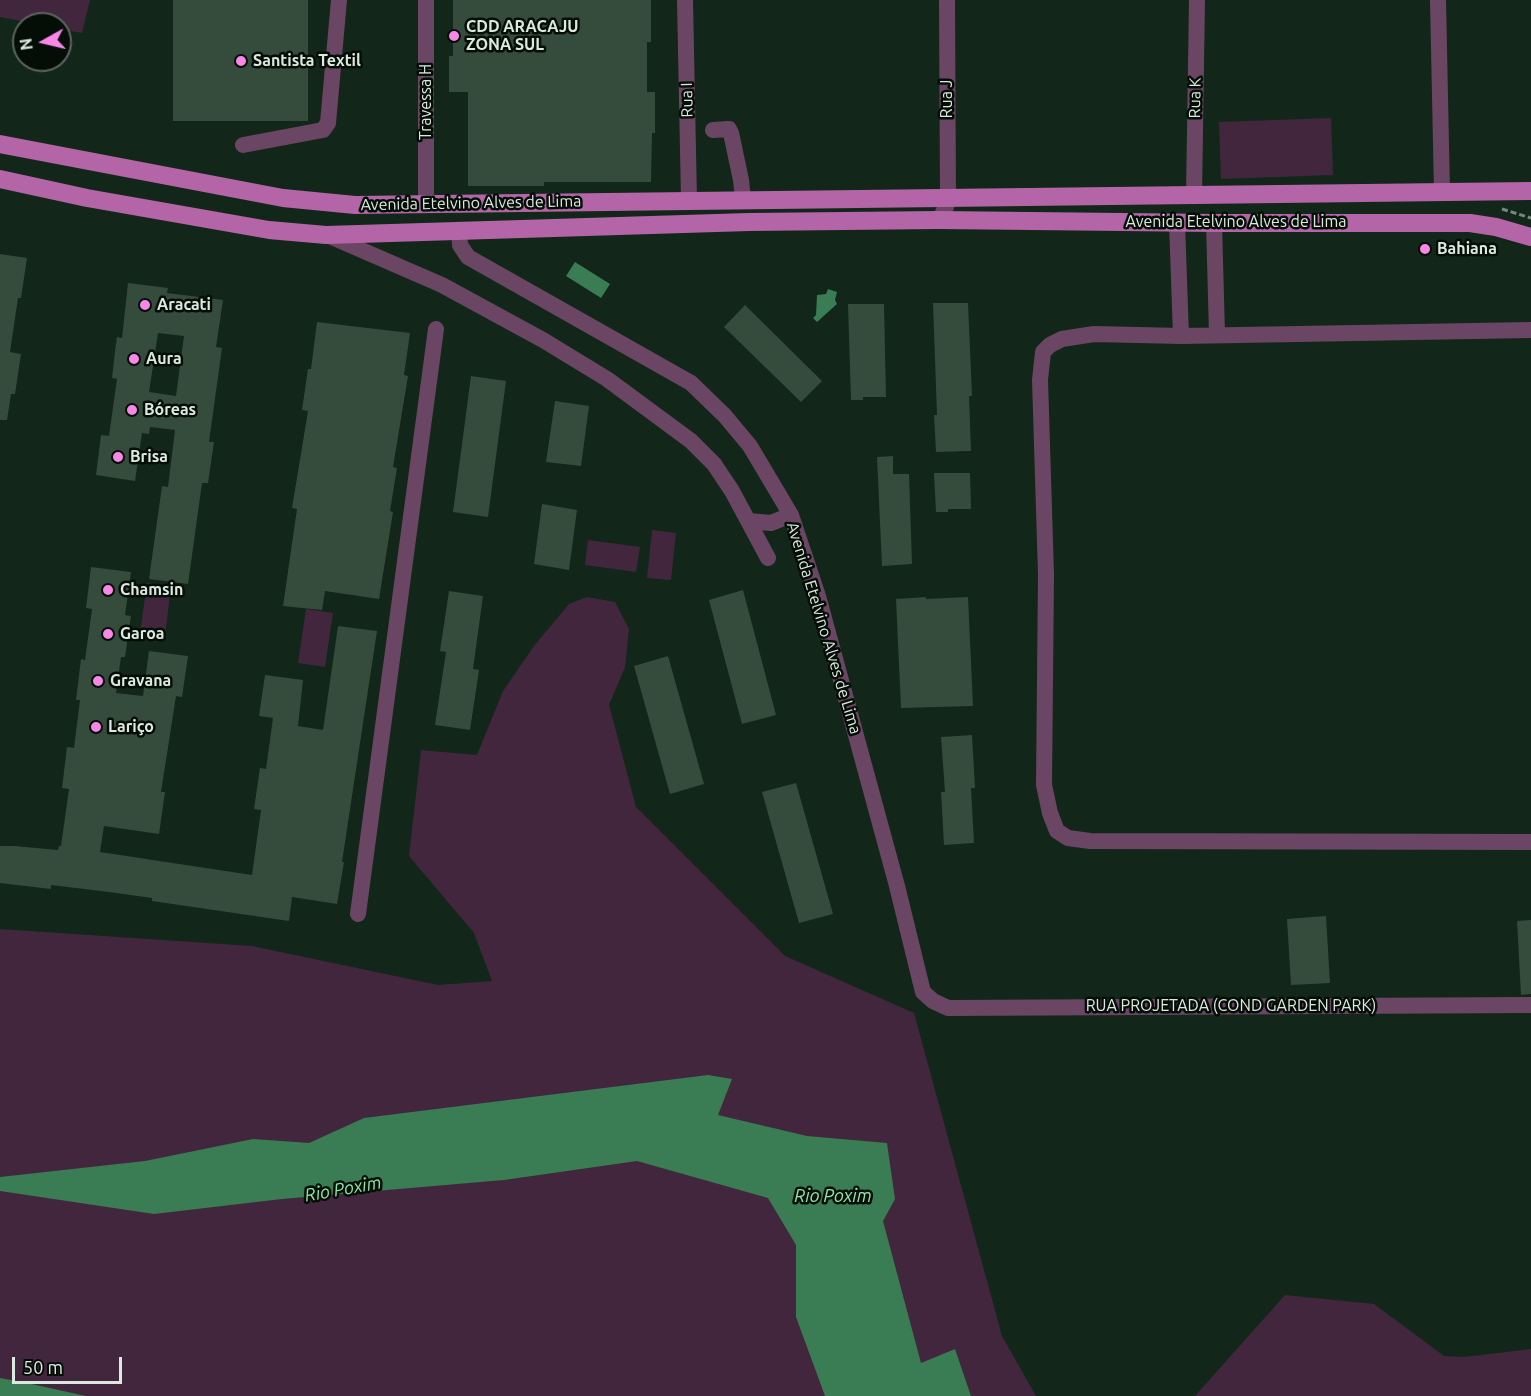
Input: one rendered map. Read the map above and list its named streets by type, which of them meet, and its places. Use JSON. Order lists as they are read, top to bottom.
{
  "streets": {
    "main road": ["Avenida Etelvino Alves de Lima"],
    "street": [
      "Rua K",
      "Rua J",
      "Rua I",
      "Travessa H",
      "RUA PROJETADA (COND GARDEN PARK)"
    ]
  },
  "crossings": [
    ["Rua K", "Avenida Etelvino Alves de Lima"],
    ["Rua J", "Avenida Etelvino Alves de Lima"],
    ["Rua I", "Avenida Etelvino Alves de Lima"],
    ["Travessa H", "Avenida Etelvino Alves de Lima"],
    ["Avenida Etelvino Alves de Lima", "RUA PROJETADA (COND GARDEN PARK)"]
  ],
  "water": ["Rio Poxim"],
  "places": [
    "CDD ARACAJU ZONA SUL",
    "Santista Textil",
    "Bahiana",
    "Aracati",
    "Aura",
    "Bóreas",
    "Brisa",
    "Chamsin",
    "Garoa",
    "Gravana",
    "Lariço"
  ],
  "scale_bar": "50 m",
  "north": "left"
}
